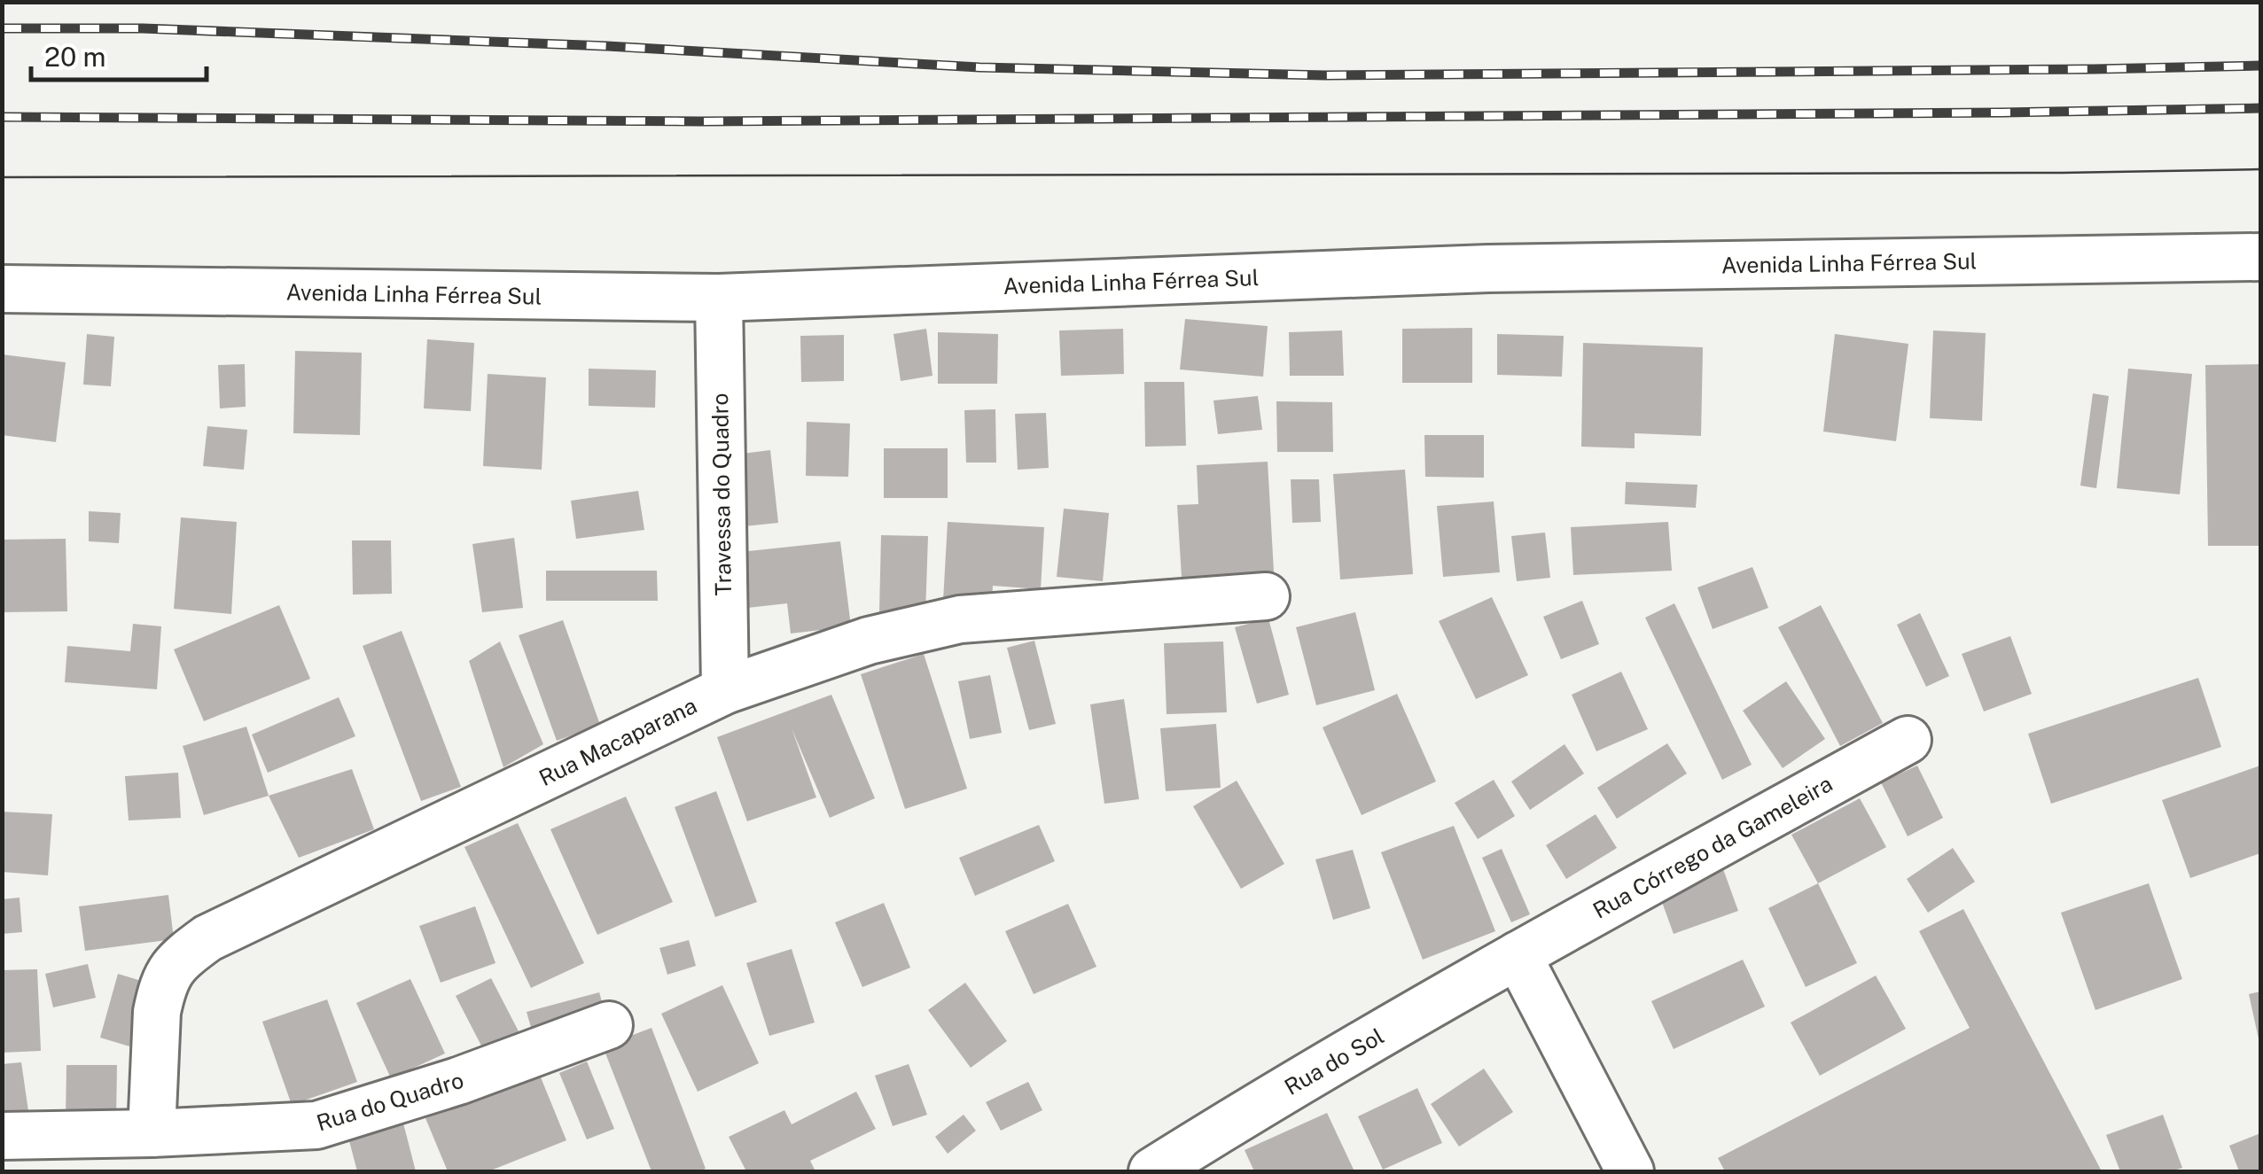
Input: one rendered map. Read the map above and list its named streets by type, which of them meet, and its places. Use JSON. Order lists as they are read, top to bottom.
{
  "streets": {
    "street": [
      "Avenida Linha Férrea Sul",
      "Travessa do Quadro",
      "Rua Macaparana",
      "Rua Córrego da Gameleira",
      "Rua do Sol",
      "Rua do Quadro"
    ]
  },
  "crossings": [
    ["Avenida Linha Férrea Sul", "Travessa do Quadro"],
    ["Travessa do Quadro", "Rua Macaparana"],
    ["Rua Macaparana", "Rua do Quadro"],
    ["Rua Córrego da Gameleira", "Rua do Sol"]
  ],
  "scale_bar": "20 m"
}
